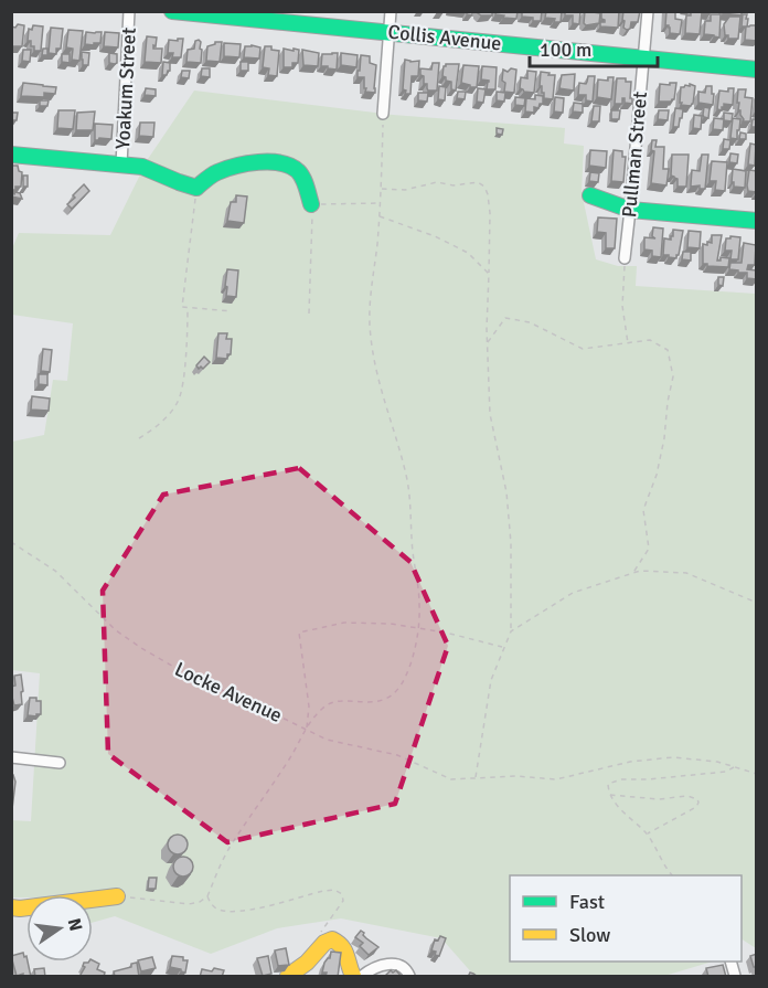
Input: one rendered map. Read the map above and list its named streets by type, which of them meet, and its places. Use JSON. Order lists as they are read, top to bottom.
{
  "streets": {
    "street": ["Collis Avenue", "Yoakum Street", "Pullman Street"],
    "path": ["Locke Avenue"]
  },
  "crossings": [
    ["Collis Avenue", "Pullman Street"]
  ],
  "legend": ["Fast", "Slow"],
  "scale_bar": "100 m",
  "north": "right"
}
